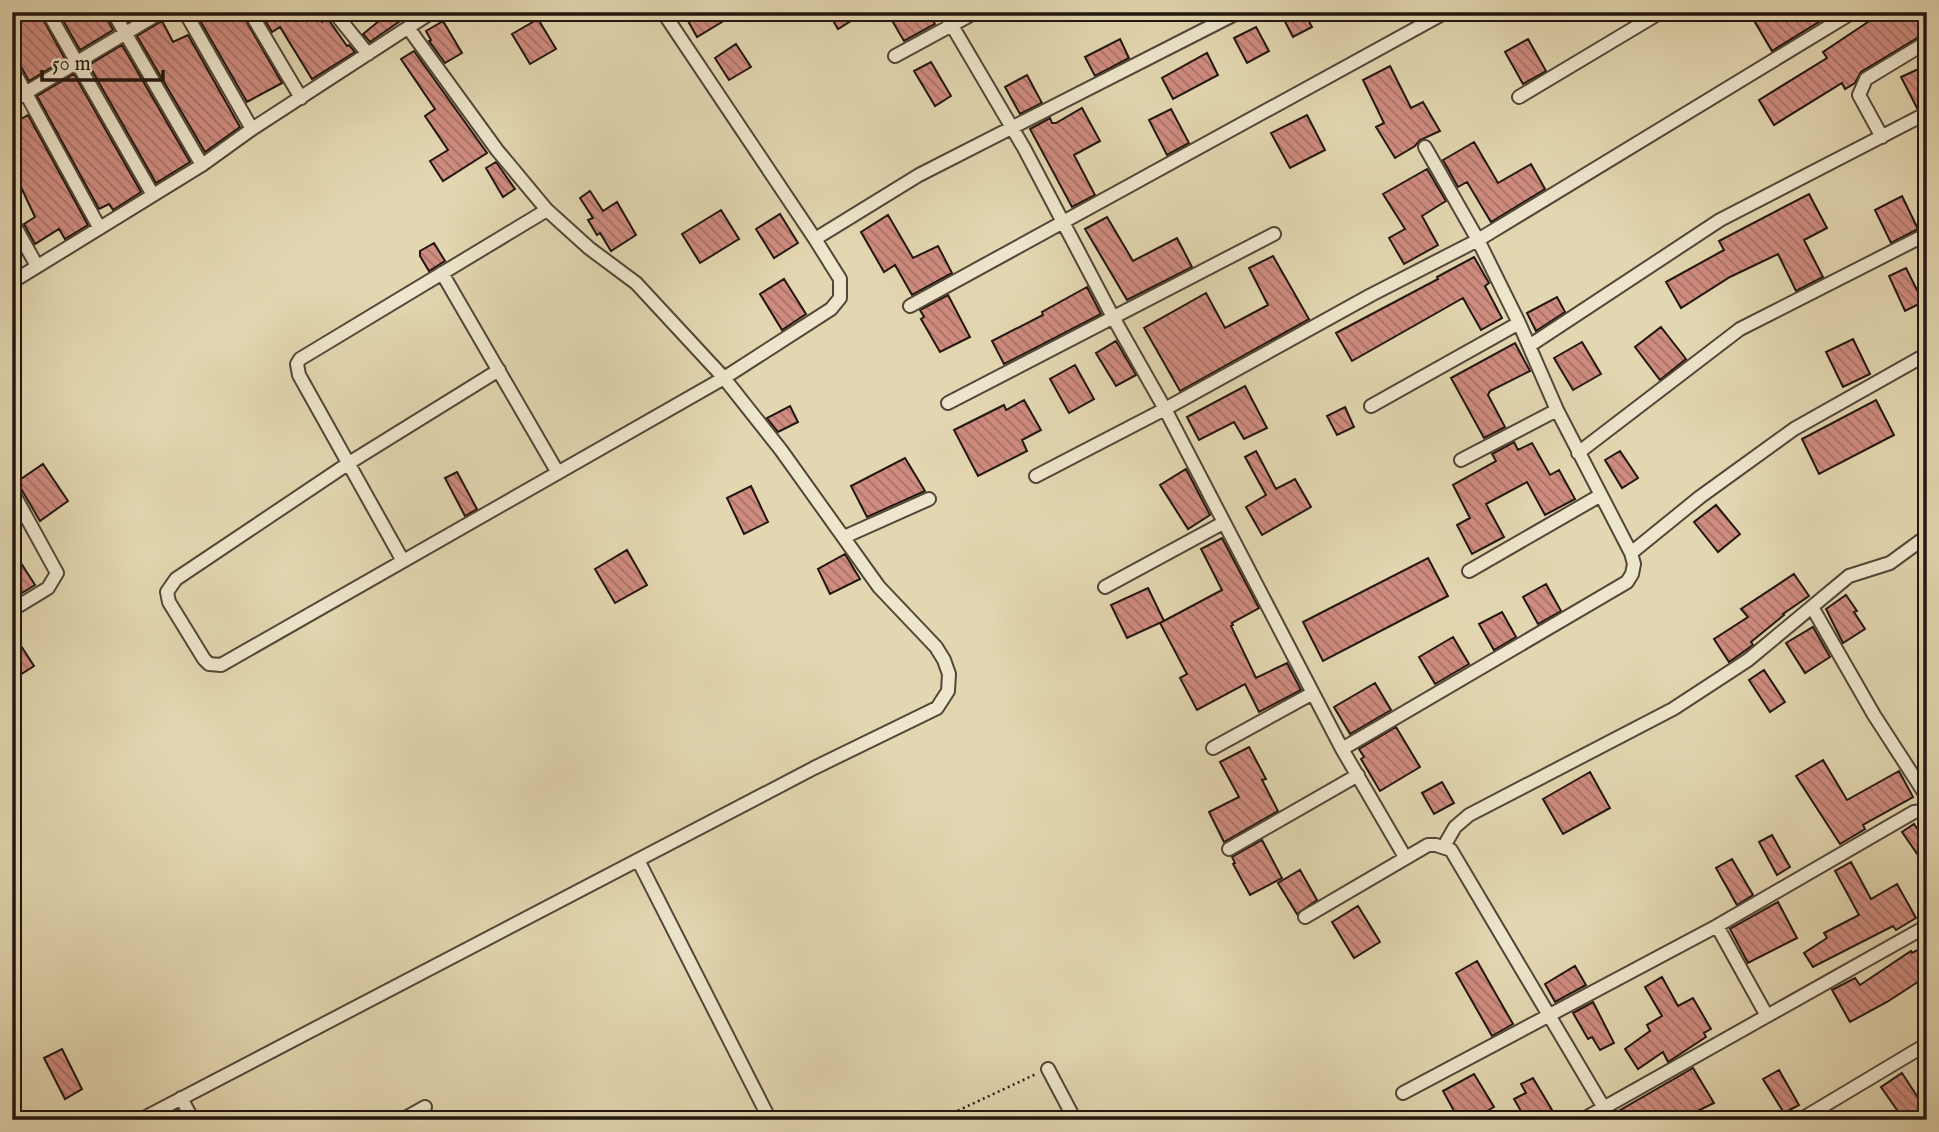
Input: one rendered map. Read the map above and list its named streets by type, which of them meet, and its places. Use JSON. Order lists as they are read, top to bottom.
{
  "scale_bar": "50 m"
}
